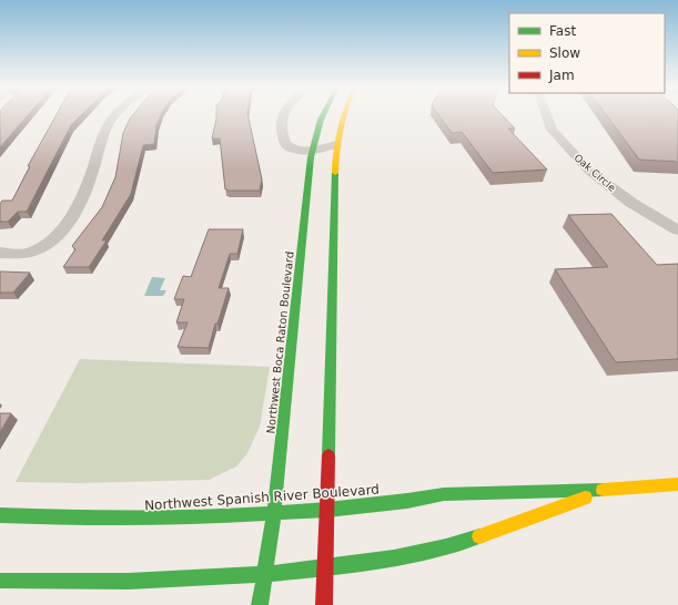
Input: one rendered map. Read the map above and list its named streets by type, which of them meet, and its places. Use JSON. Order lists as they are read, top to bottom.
{
  "streets": {
    "street": ["Oak Circle", "Northwest Boca Raton Boulevard", "Northwest Spanish River Boulevard"]
  },
  "crossings": [
    ["Northwest Boca Raton Boulevard", "Northwest Spanish River Boulevard"]
  ],
  "legend": ["Fast", "Slow", "Jam"]
}
